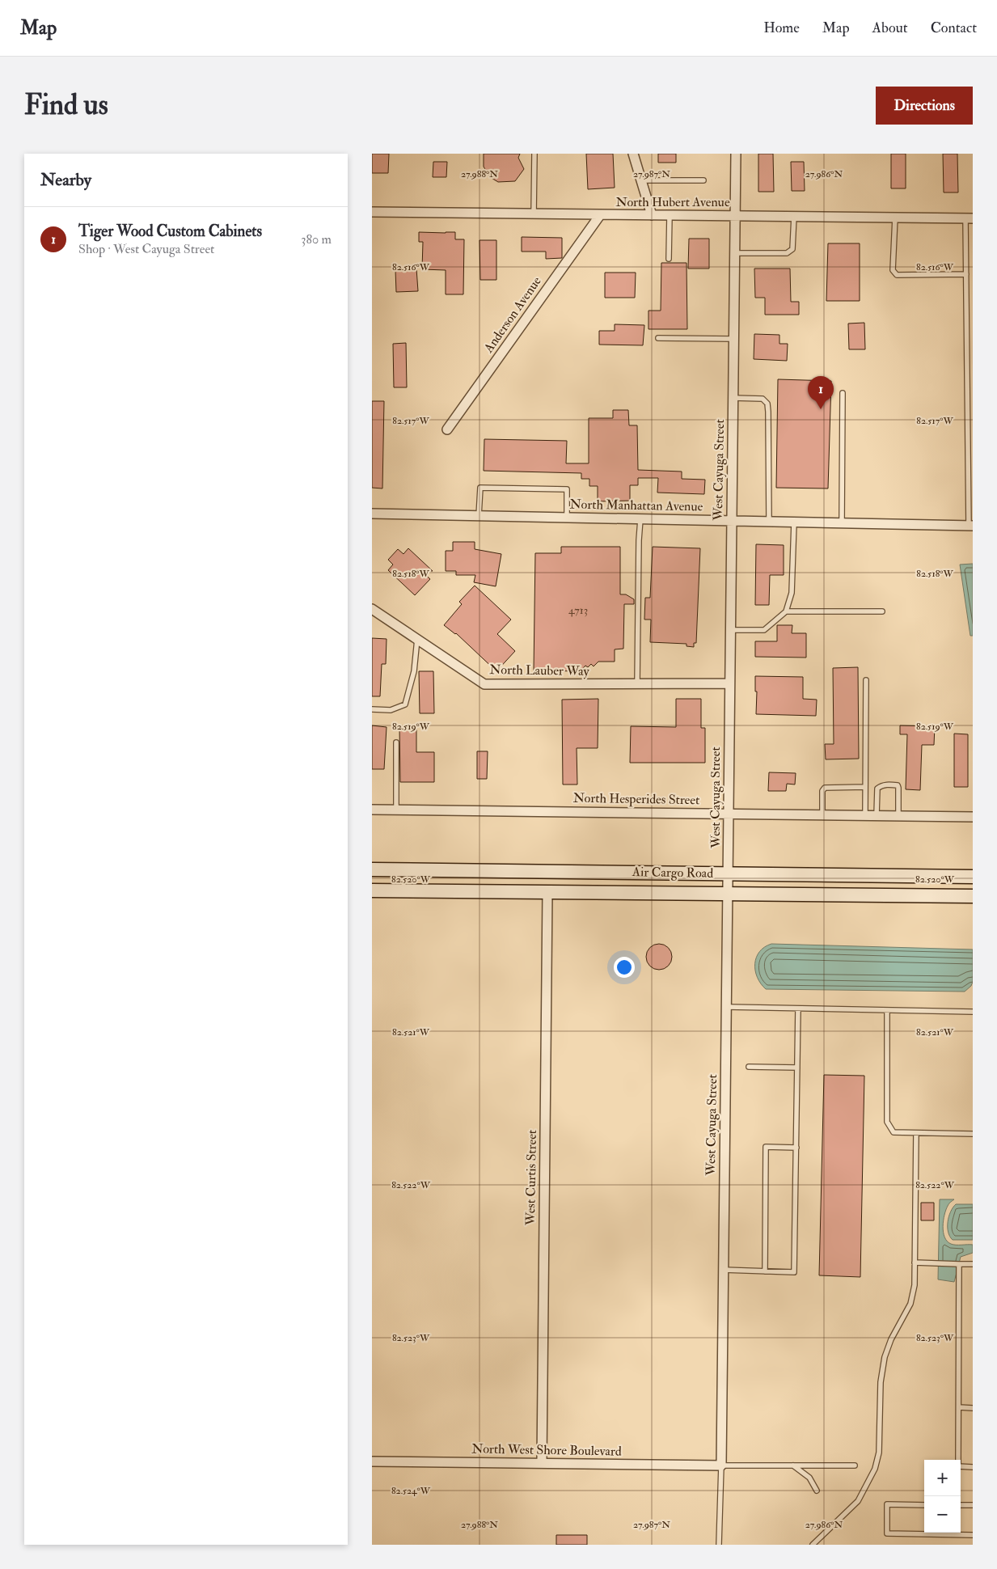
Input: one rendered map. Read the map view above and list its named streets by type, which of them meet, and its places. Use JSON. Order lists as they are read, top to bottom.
{
  "streets": {
    "street": [
      "North Hubert Avenue",
      "Anderson Avenue",
      "West Cayuga Street",
      "North Manhattan Avenue",
      "North Lauber Way",
      "North Hesperides Street",
      "Air Cargo Road",
      "West Curtis Street",
      "North West Shore Boulevard"
    ]
  },
  "crossings": [
    ["North Hubert Avenue", "Anderson Avenue"],
    ["North Hubert Avenue", "West Cayuga Street"],
    ["West Cayuga Street", "North Manhattan Avenue"],
    ["West Cayuga Street", "North Lauber Way"],
    ["West Cayuga Street", "North Hesperides Street"],
    ["West Cayuga Street", "Air Cargo Road"],
    ["West Cayuga Street", "North West Shore Boulevard"],
    ["Air Cargo Road", "West Curtis Street"],
    ["West Curtis Street", "North West Shore Boulevard"]
  ],
  "house_numbers": ["4713"],
  "page": {
    "header": "Map",
    "nav": [
      "Home",
      "Map",
      "About",
      "Contact"
    ],
    "buttons": "Directions",
    "title": "Find us",
    "heading": "Nearby",
    "list": [
      {
        "mark": "1",
        "name": "Tiger Wood Custom Cabinets",
        "note": "Shop · West Cayuga Street",
        "value": "380 m"
      }
    ],
    "pins": "1",
    "map_buttons": ["+", "−"]
  },
  "coordinates": [
    "27.988°N",
    "27.987°N",
    "27.986°N",
    "82.516°W",
    "82.517°W",
    "82.518°W",
    "82.519°W",
    "82.520°W",
    "82.521°W",
    "82.522°W",
    "82.523°W",
    "82.524°W"
  ]
}
